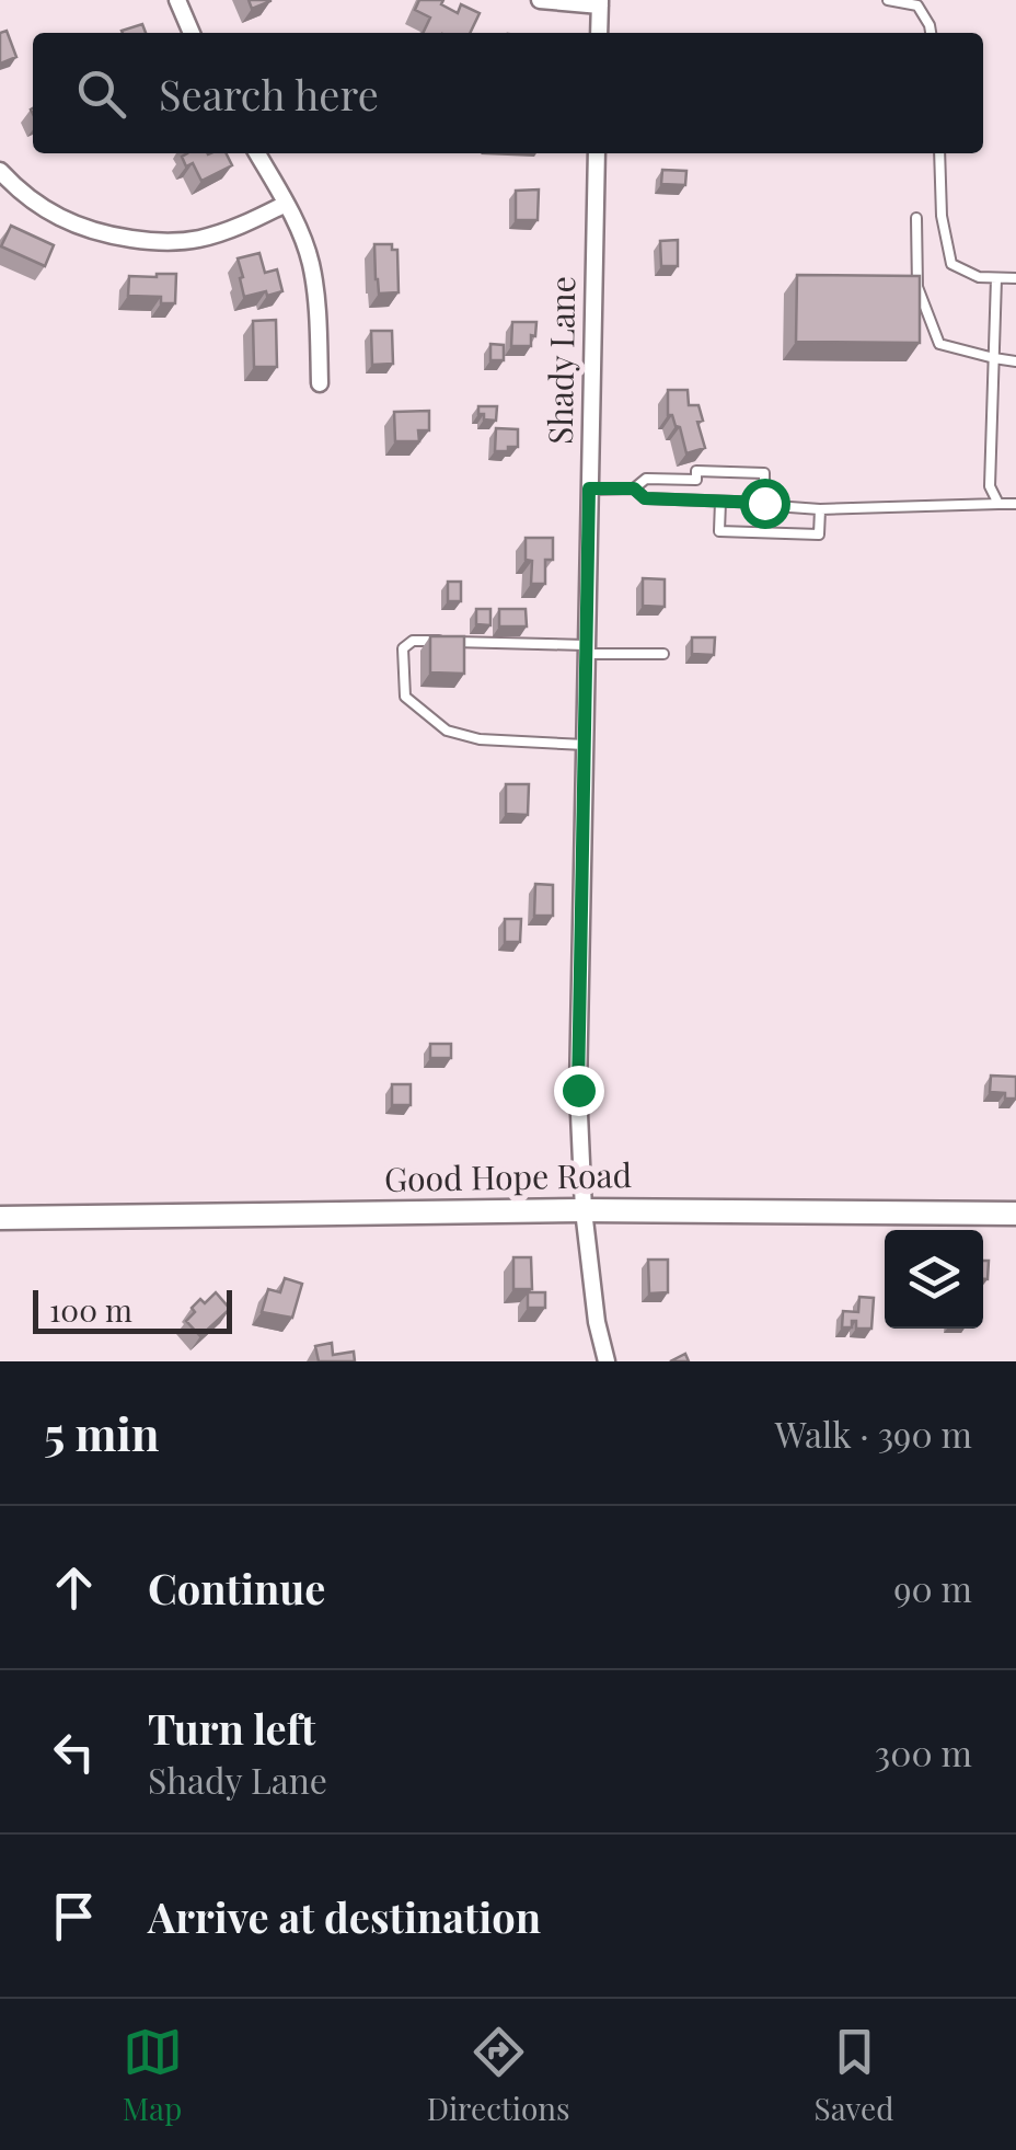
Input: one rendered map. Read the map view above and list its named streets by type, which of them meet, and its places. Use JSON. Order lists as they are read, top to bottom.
{
  "streets": {
    "main road": ["Good Hope Road"],
    "street": ["Shady Lane"]
  },
  "crossings": [
    ["Shady Lane", "Good Hope Road"]
  ],
  "scale_bar": "100 m",
  "page": {
    "search": "Search here",
    "scale": "100 m",
    "heading": ["5 min", "Walk · 390 m"],
    "list": [
      ["Continue", "90 m"],
      ["Turn left", "Shady Lane", "300 m"],
      "Arrive at destination"
    ],
    "nav": ["Map", "Directions", "Saved"]
  }
}
